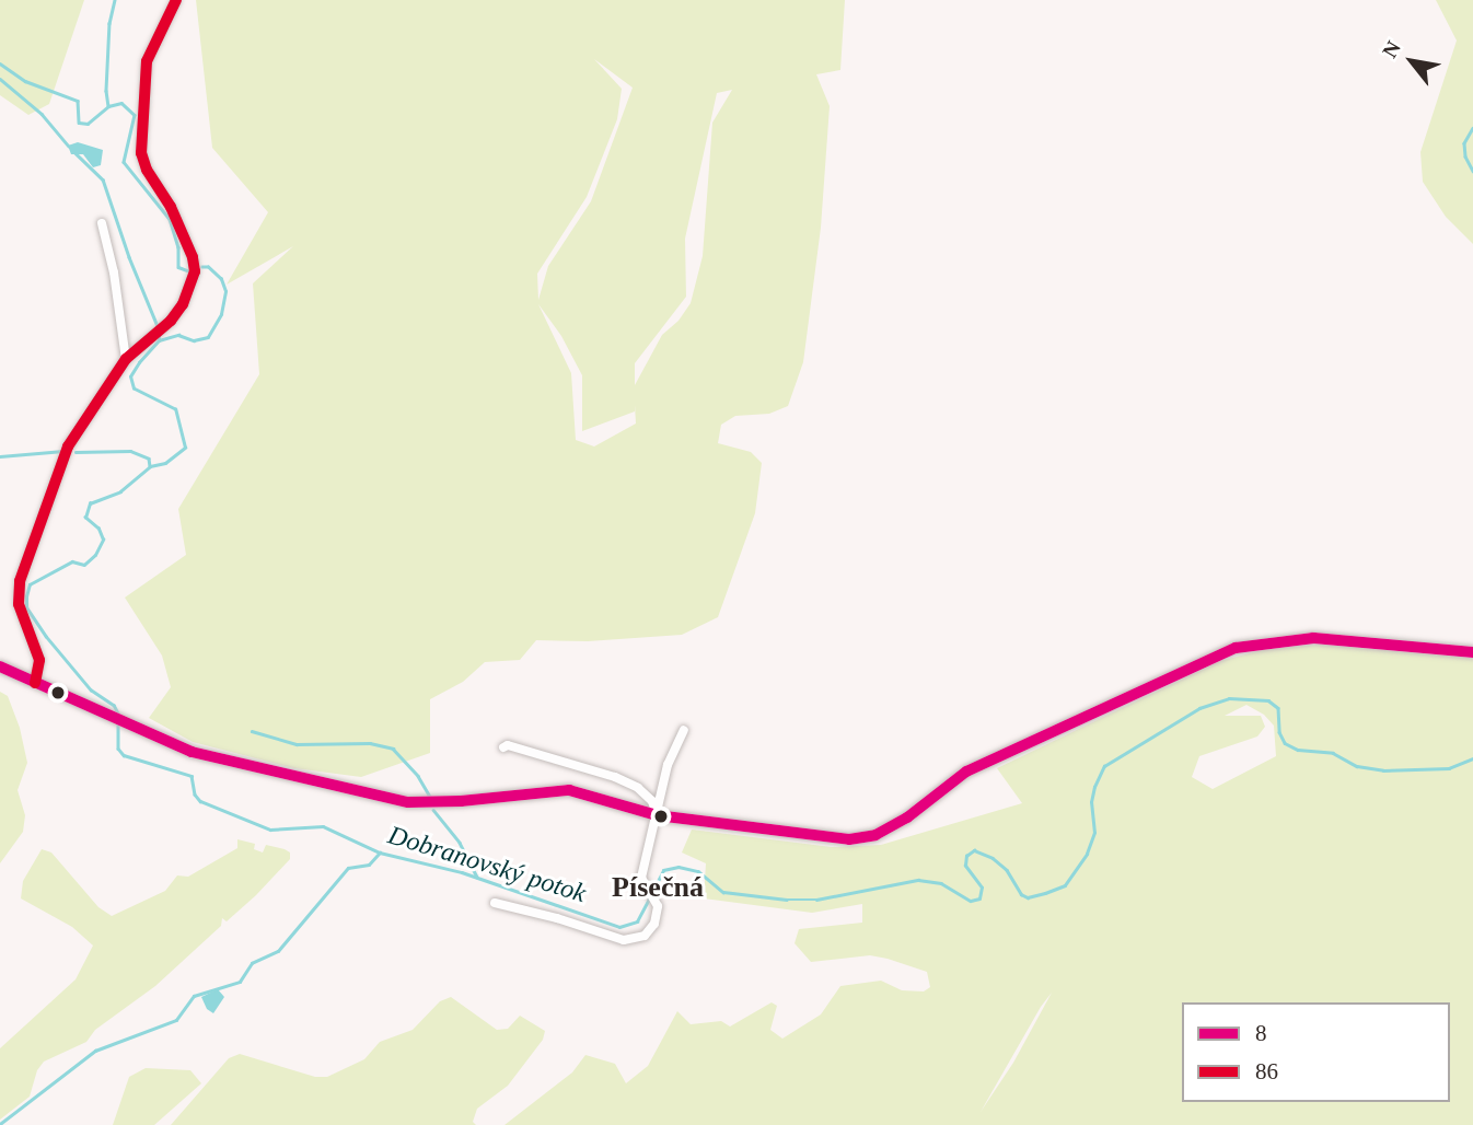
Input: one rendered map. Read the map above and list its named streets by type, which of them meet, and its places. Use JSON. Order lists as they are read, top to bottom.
{
  "districts": ["Písečná"],
  "water": ["Dobranovský potok"],
  "lines": ["transit line 86", "transit line 8"],
  "legend": ["8", "86"],
  "north": "top left"
}
